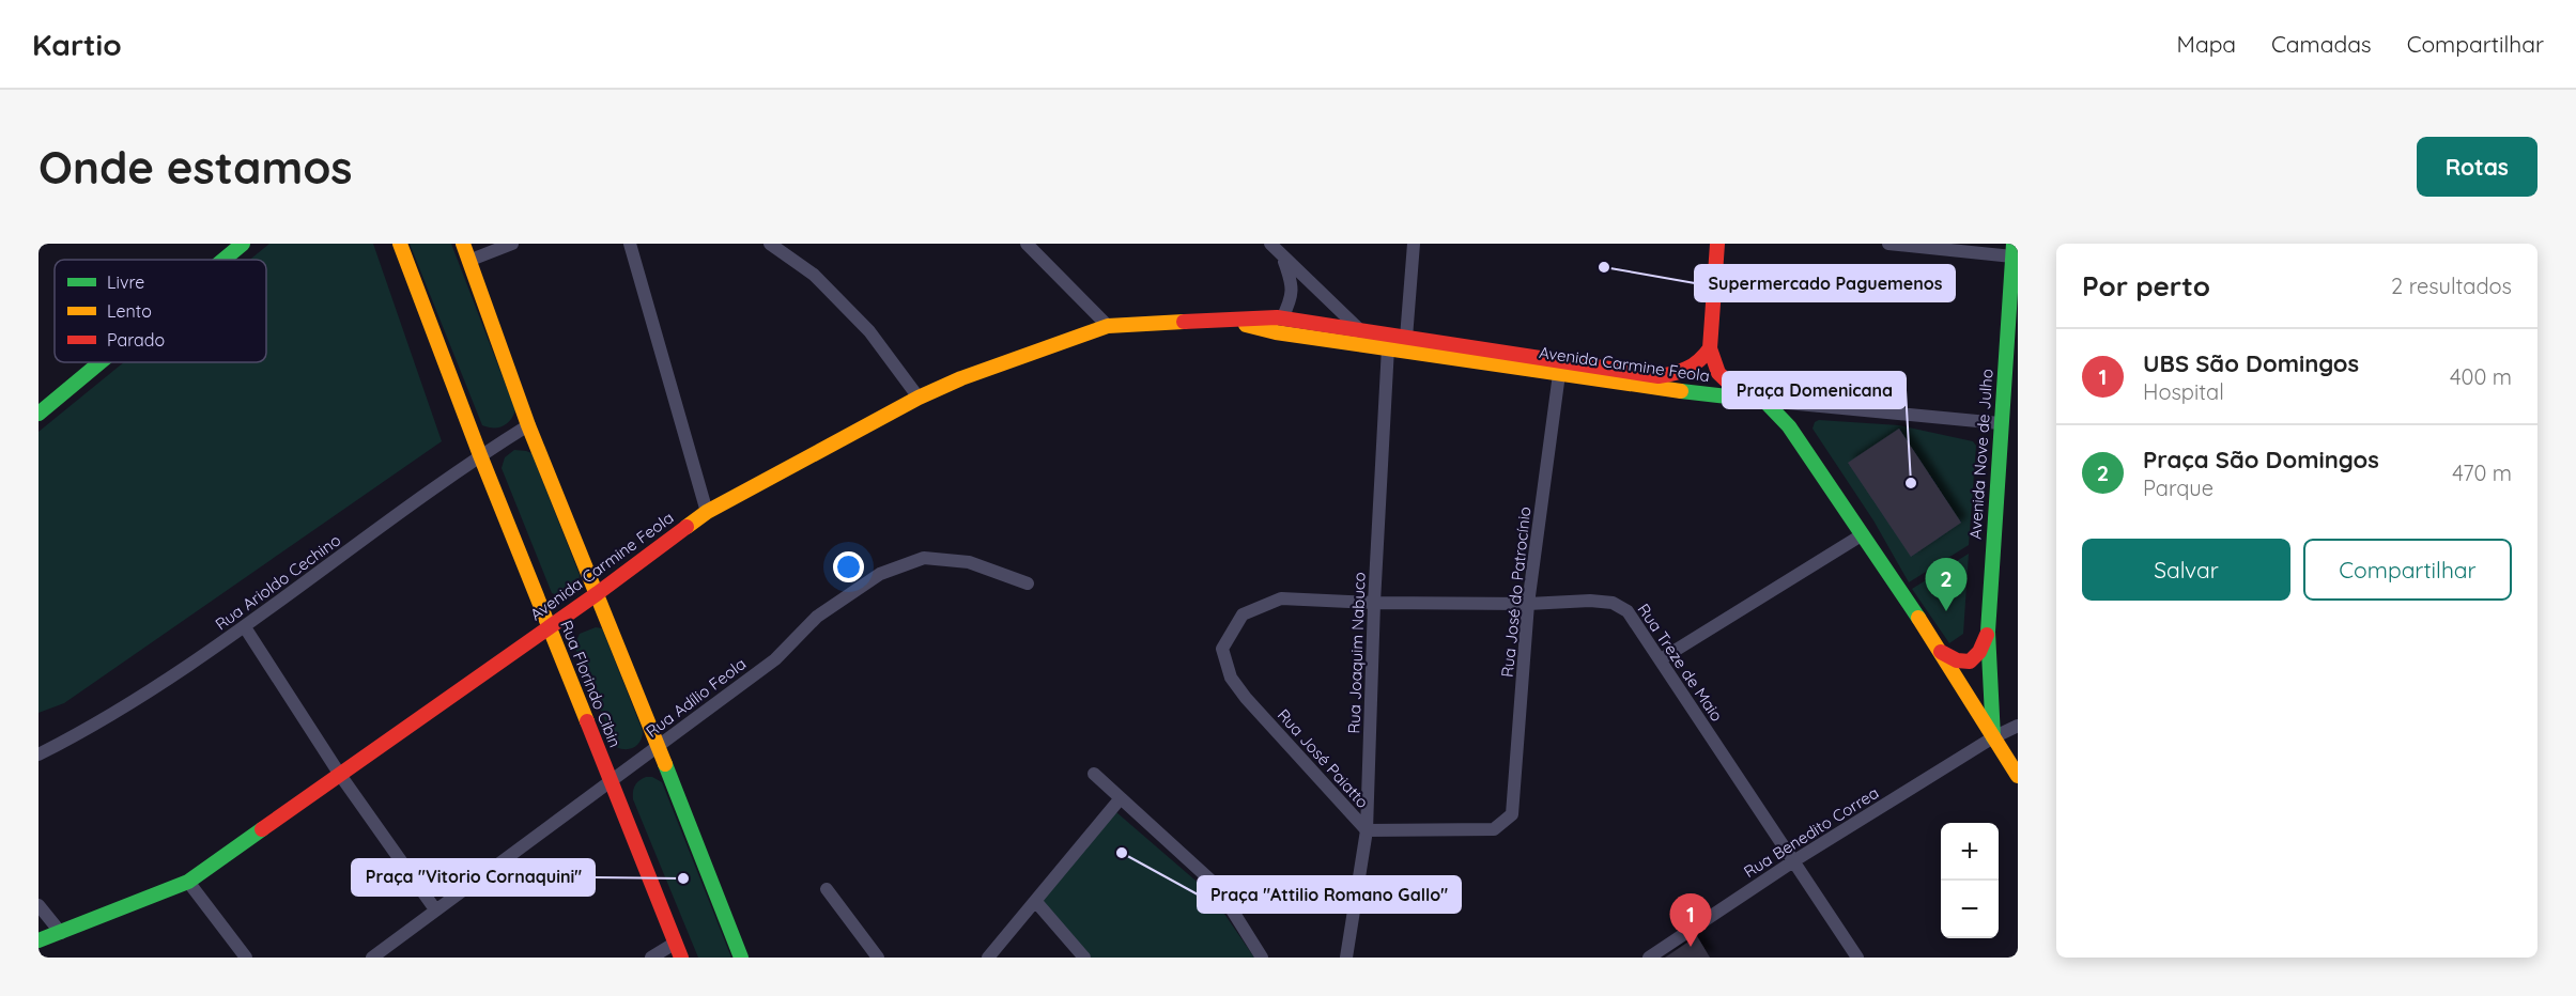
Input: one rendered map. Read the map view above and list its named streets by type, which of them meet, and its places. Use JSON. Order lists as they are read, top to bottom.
{
  "streets": {
    "main road": ["Avenida Carmine Feola", "Avenida Nove de Julho", "Rua Florindo Cibin"],
    "street": [
      "Rua Arioldo Cechino",
      "Rua José do Patrocínio",
      "Rua Joaquim Nabuco",
      "Rua Treze de Maio",
      "Rua Adílio Feola",
      "Rua José Paiatto",
      "Rua Benedito Correa"
    ]
  },
  "crossings": [
    ["Avenida Carmine Feola", "Rua José do Patrocínio"],
    ["Avenida Carmine Feola", "Rua Joaquim Nabuco"],
    ["Avenida Carmine Feola", "Rua Florindo Cibin"],
    ["Avenida Nove de Julho", "Rua Benedito Correa"],
    ["Rua Arioldo Cechino", "Rua Florindo Cibin"],
    ["Rua José do Patrocínio", "Rua Treze de Maio"],
    ["Rua José do Patrocínio", "Rua José Paiatto"],
    ["Rua Joaquim Nabuco", "Rua Treze de Maio"],
    ["Rua Joaquim Nabuco", "Rua José Paiatto"],
    ["Rua Treze de Maio", "Rua José Paiatto"],
    ["Rua Treze de Maio", "Rua Benedito Correa"],
    ["Rua Florindo Cibin", "Rua Adílio Feola"]
  ],
  "places": [
    "Supermercado Paguemenos",
    "Praça Domenicana",
    "Praça \"Attilio Romano Gallo\"",
    "Praça \"Vitorio Cornaquini\""
  ],
  "legend": ["Livre", "Lento", "Parado"],
  "page": {
    "header": "Kartio",
    "nav": ["Mapa", "Camadas", "Compartilhar"],
    "buttons": [
      "Rotas",
      ["Salvar", "Compartilhar"]
    ],
    "title": "Onde estamos",
    "heading": ["Por perto", "2 resultados"],
    "list": [
      {
        "mark": "1",
        "name": "UBS São Domingos",
        "note": "Hospital",
        "value": "400 m"
      },
      {
        "mark": "2",
        "name": "Praça São Domingos",
        "note": "Parque",
        "value": "470 m"
      }
    ],
    "pins": ["2", "1"],
    "map_buttons": ["+", "−"]
  }
}
